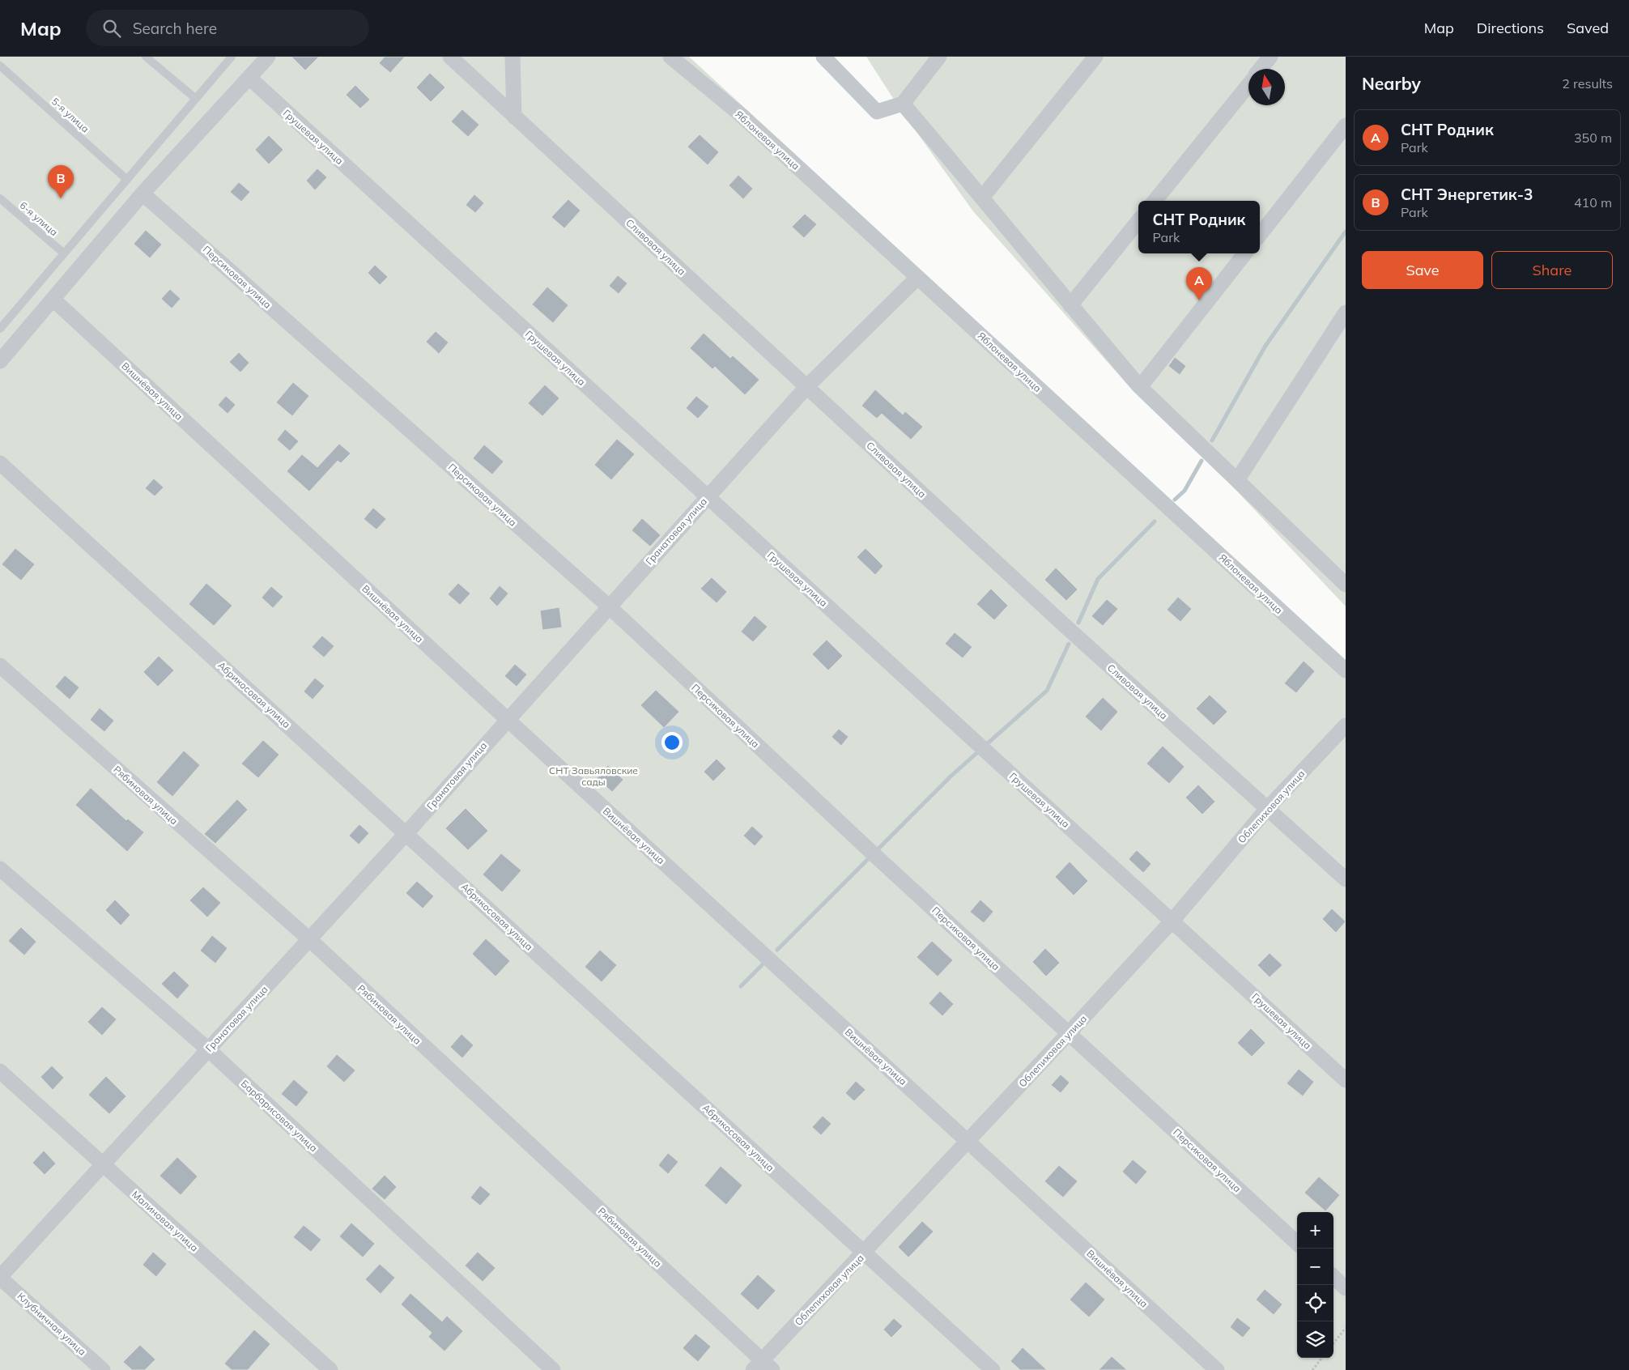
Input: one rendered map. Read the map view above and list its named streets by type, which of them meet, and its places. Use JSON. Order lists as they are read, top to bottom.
{
  "streets": {
    "street": [
      "Грушевая улица",
      "Яблоневая улица",
      "Сливовая улица",
      "Персиковая улица",
      "Вишнёвая улица",
      "Гранатовая улица",
      "Абрикосовая улица",
      "Рябиновая улица",
      "Облепиховая улица",
      "Барбарисовая улица",
      "Малиновая улица",
      "Клубничная улица"
    ],
    "lane": ["5-я улица", "6-я улица"]
  },
  "crossings": [
    ["Грушевая улица", "Гранатовая улица"],
    ["Грушевая улица", "Облепиховая улица"],
    ["Яблоневая улица", "Гранатовая улица"],
    ["Сливовая улица", "Гранатовая улица"],
    ["Сливовая улица", "Облепиховая улица"],
    ["Персиковая улица", "Гранатовая улица"],
    ["Персиковая улица", "Облепиховая улица"],
    ["Вишнёвая улица", "Гранатовая улица"],
    ["Вишнёвая улица", "Облепиховая улица"],
    ["Гранатовая улица", "Абрикосовая улица"],
    ["Гранатовая улица", "Рябиновая улица"],
    ["Гранатовая улица", "Барбарисовая улица"],
    ["Гранатовая улица", "Малиновая улица"],
    ["Гранатовая улица", "Клубничная улица"],
    ["Абрикосовая улица", "Облепиховая улица"],
    ["Рябиновая улица", "Облепиховая улица"]
  ],
  "parks": ["СНТ Завьяловские сады"],
  "north": "top",
  "page": {
    "header": "Map",
    "search": "Search here",
    "nav": ["Map", "Directions", "Saved"],
    "heading": ["Nearby", "2 results"],
    "list": [
      {
        "mark": "A",
        "name": "СНТ Родник",
        "note": "Park",
        "value": "350 m"
      },
      {
        "mark": "B",
        "name": "СНТ Энергетик-3",
        "note": "Park",
        "value": "410 m"
      }
    ],
    "pins": ["B", "A"],
    "popup": ["СНТ Родник", "Park"],
    "buttons": ["Save", "Share"],
    "map_buttons": ["+", "−"]
  }
}
